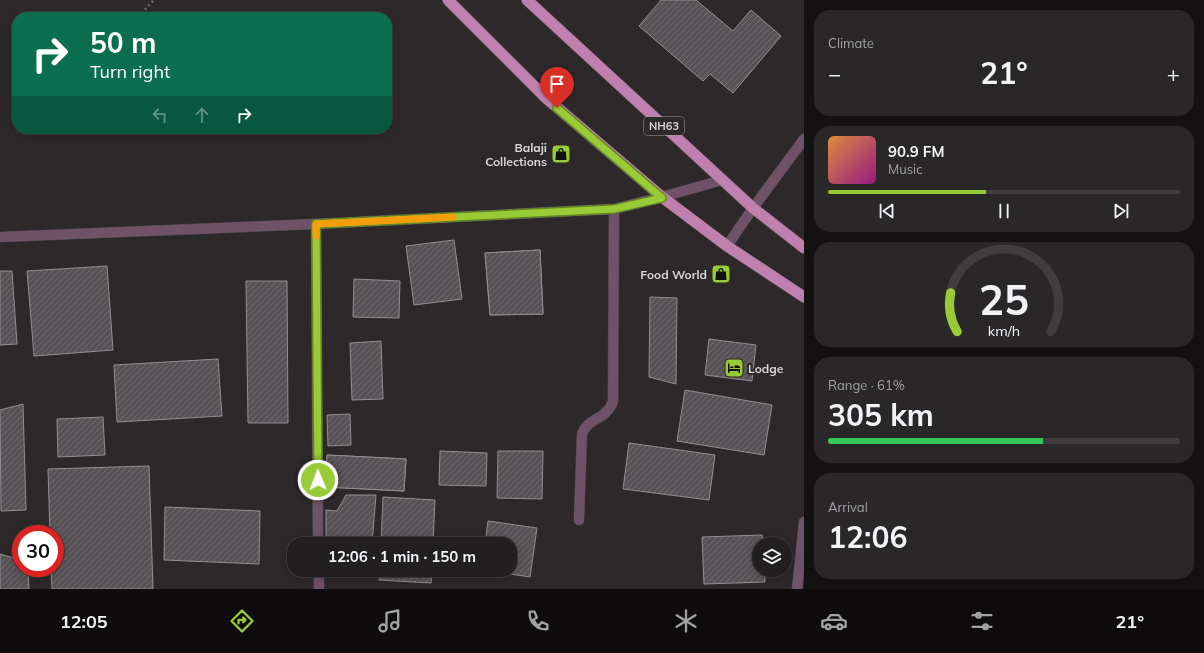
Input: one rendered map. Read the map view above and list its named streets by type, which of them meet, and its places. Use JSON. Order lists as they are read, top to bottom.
{
  "streets": {
    "highway": ["NH63"]
  },
  "places": {
    "shop": ["Balaji Collections", "Food World"],
    "hotel": ["Lodge"]
  },
  "page": {
    "tile": [
      "Climate",
      ["Range · 61%", "305 km"],
      ["Arrival", "12:06"]
    ],
    "turn": ["50 m", "Turn right"],
    "heat": ["−", "21°", "+"],
    "song": ["90.9 FM", "Music"],
    "limit": "30",
    "trip": "12:06 · 1 min · 150 m",
    "tabs": ["12:05", "21°"],
    "gauge": ["25", "km/h"]
  }
}
